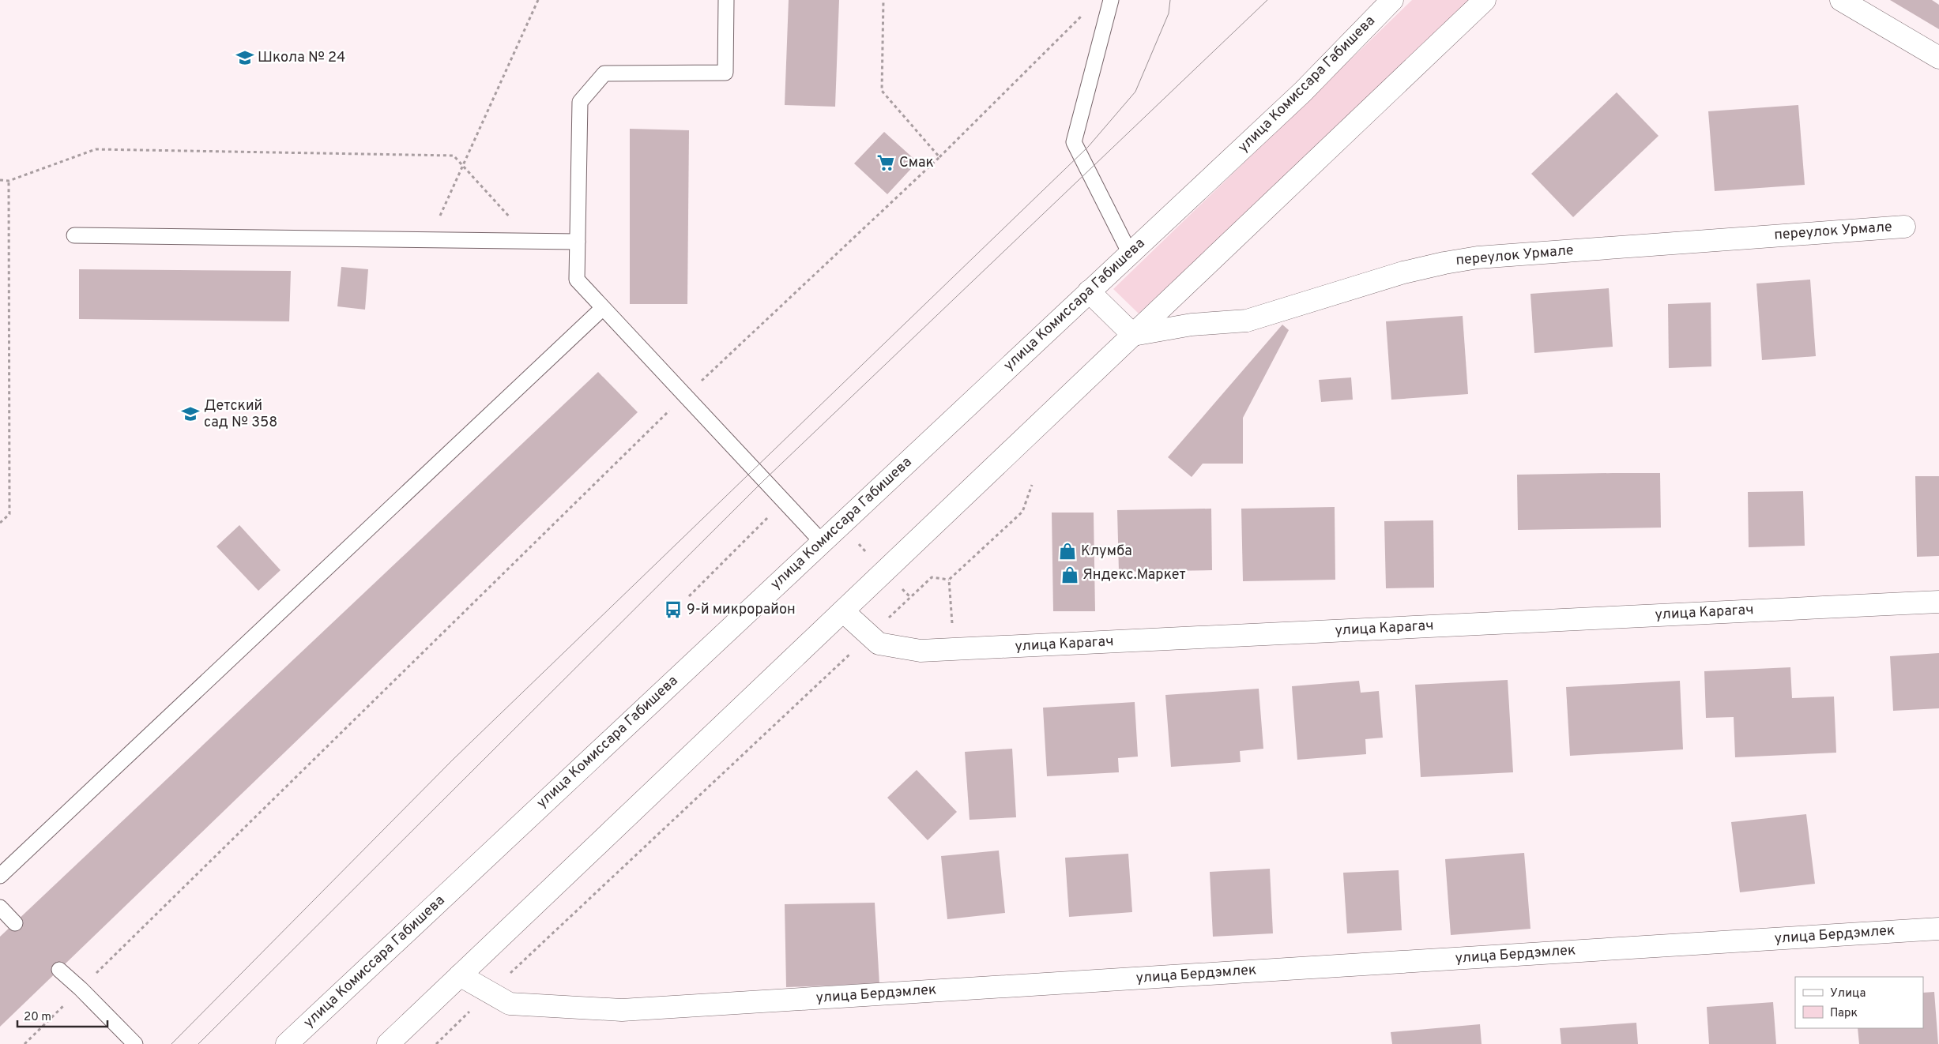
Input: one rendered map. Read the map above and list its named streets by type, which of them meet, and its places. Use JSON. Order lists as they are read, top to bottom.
{
  "streets": {
    "street": [
      "улица Комиссара Габишева",
      "переулок Урмале",
      "улица Карагач",
      "улица Бердэмлек"
    ]
  },
  "places": {
    "school or university": ["Школа № 24", "Детский сад № 358"],
    "supermarket": ["Смак"],
    "shop": ["Клумба", "Яндекс.Маркет"],
    "bus stop": ["9-й микрорайон"]
  },
  "legend": ["Улица", "Парк"],
  "scale_bar": "20 m"
}
